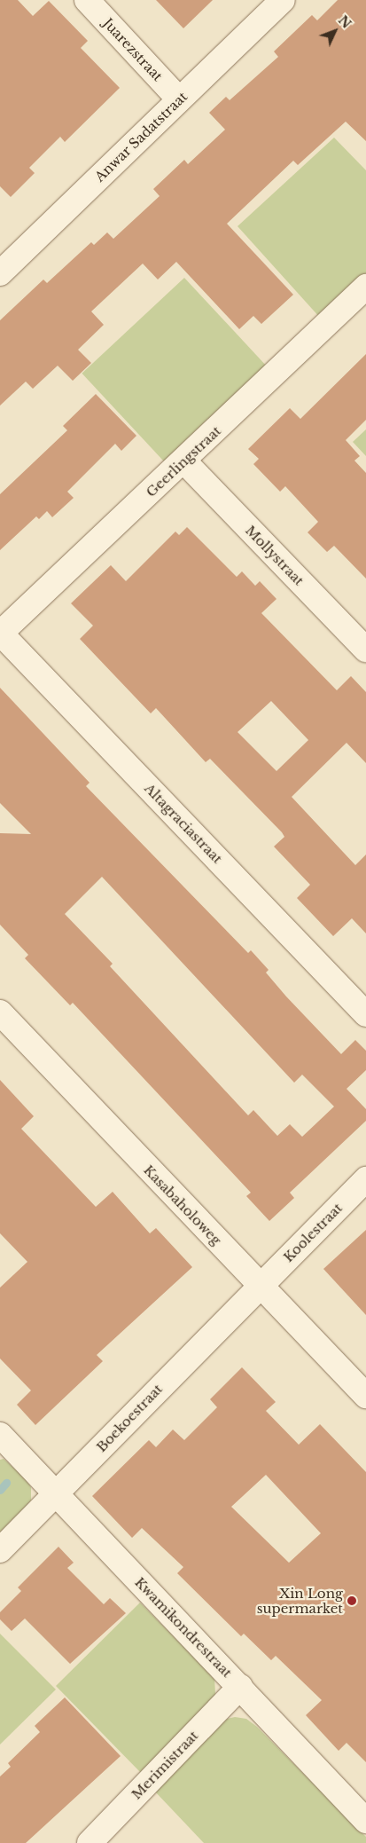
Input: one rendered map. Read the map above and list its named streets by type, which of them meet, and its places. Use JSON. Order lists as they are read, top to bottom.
{
  "streets": {
    "street": [
      "Juarezstraat",
      "Anwar Sadatstraat",
      "Geerlingstraat",
      "Mollystraat",
      "Altagraciastraat",
      "Kasabaholoweg",
      "Koolestraat",
      "Boekoestraat",
      "Kwamikondrestraat",
      "Merimistraat"
    ]
  },
  "crossings": [
    ["Juarezstraat", "Anwar Sadatstraat"],
    ["Geerlingstraat", "Mollystraat"],
    ["Geerlingstraat", "Altagraciastraat"],
    ["Kasabaholoweg", "Koolestraat"],
    ["Kasabaholoweg", "Boekoestraat"],
    ["Koolestraat", "Boekoestraat"],
    ["Boekoestraat", "Kwamikondrestraat"],
    ["Kwamikondrestraat", "Merimistraat"]
  ],
  "places": ["Xin Long supermarket"],
  "north": "top right"
}
